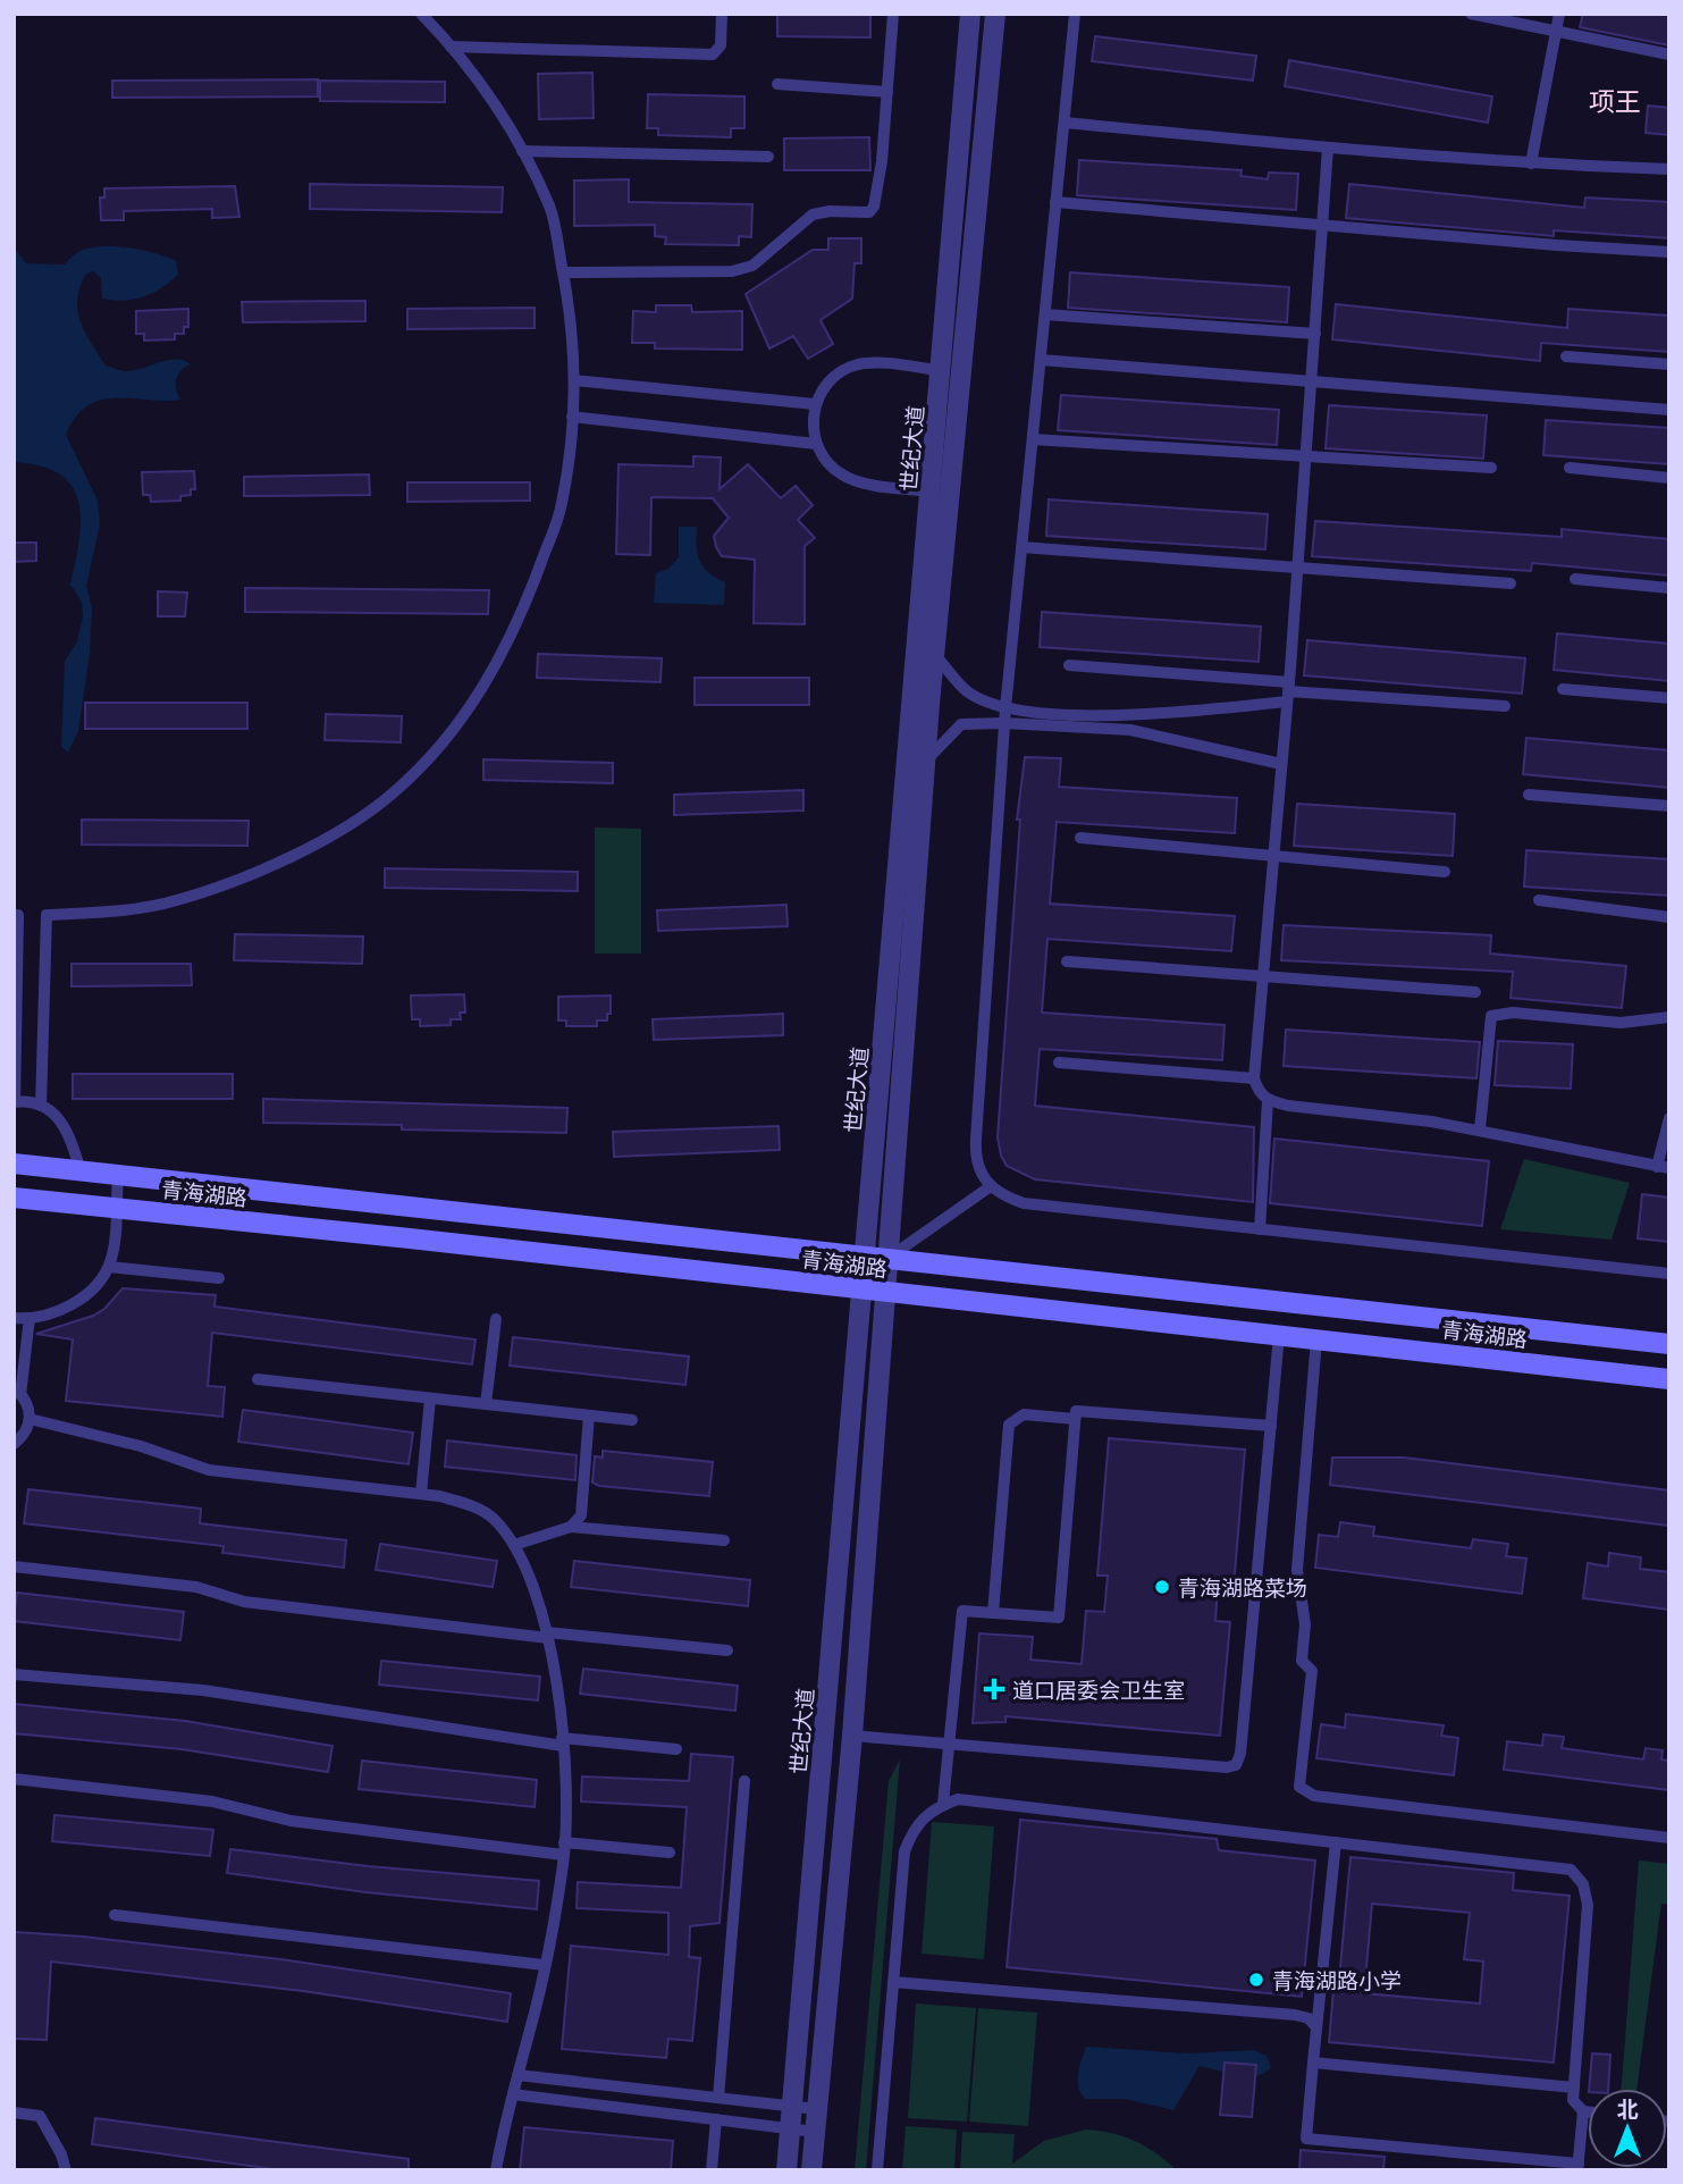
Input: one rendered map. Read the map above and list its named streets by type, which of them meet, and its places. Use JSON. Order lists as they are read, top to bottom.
{
  "streets": {
    "main road": ["青海湖路"],
    "street": ["世纪大道"]
  },
  "crossings": [
    ["世纪大道", "青海湖路"]
  ],
  "districts": ["项王"],
  "places": {
    "other": ["青海湖路菜场", "青海湖路小学"],
    "health": ["道口居委会卫生室"]
  },
  "north": "top"
}
